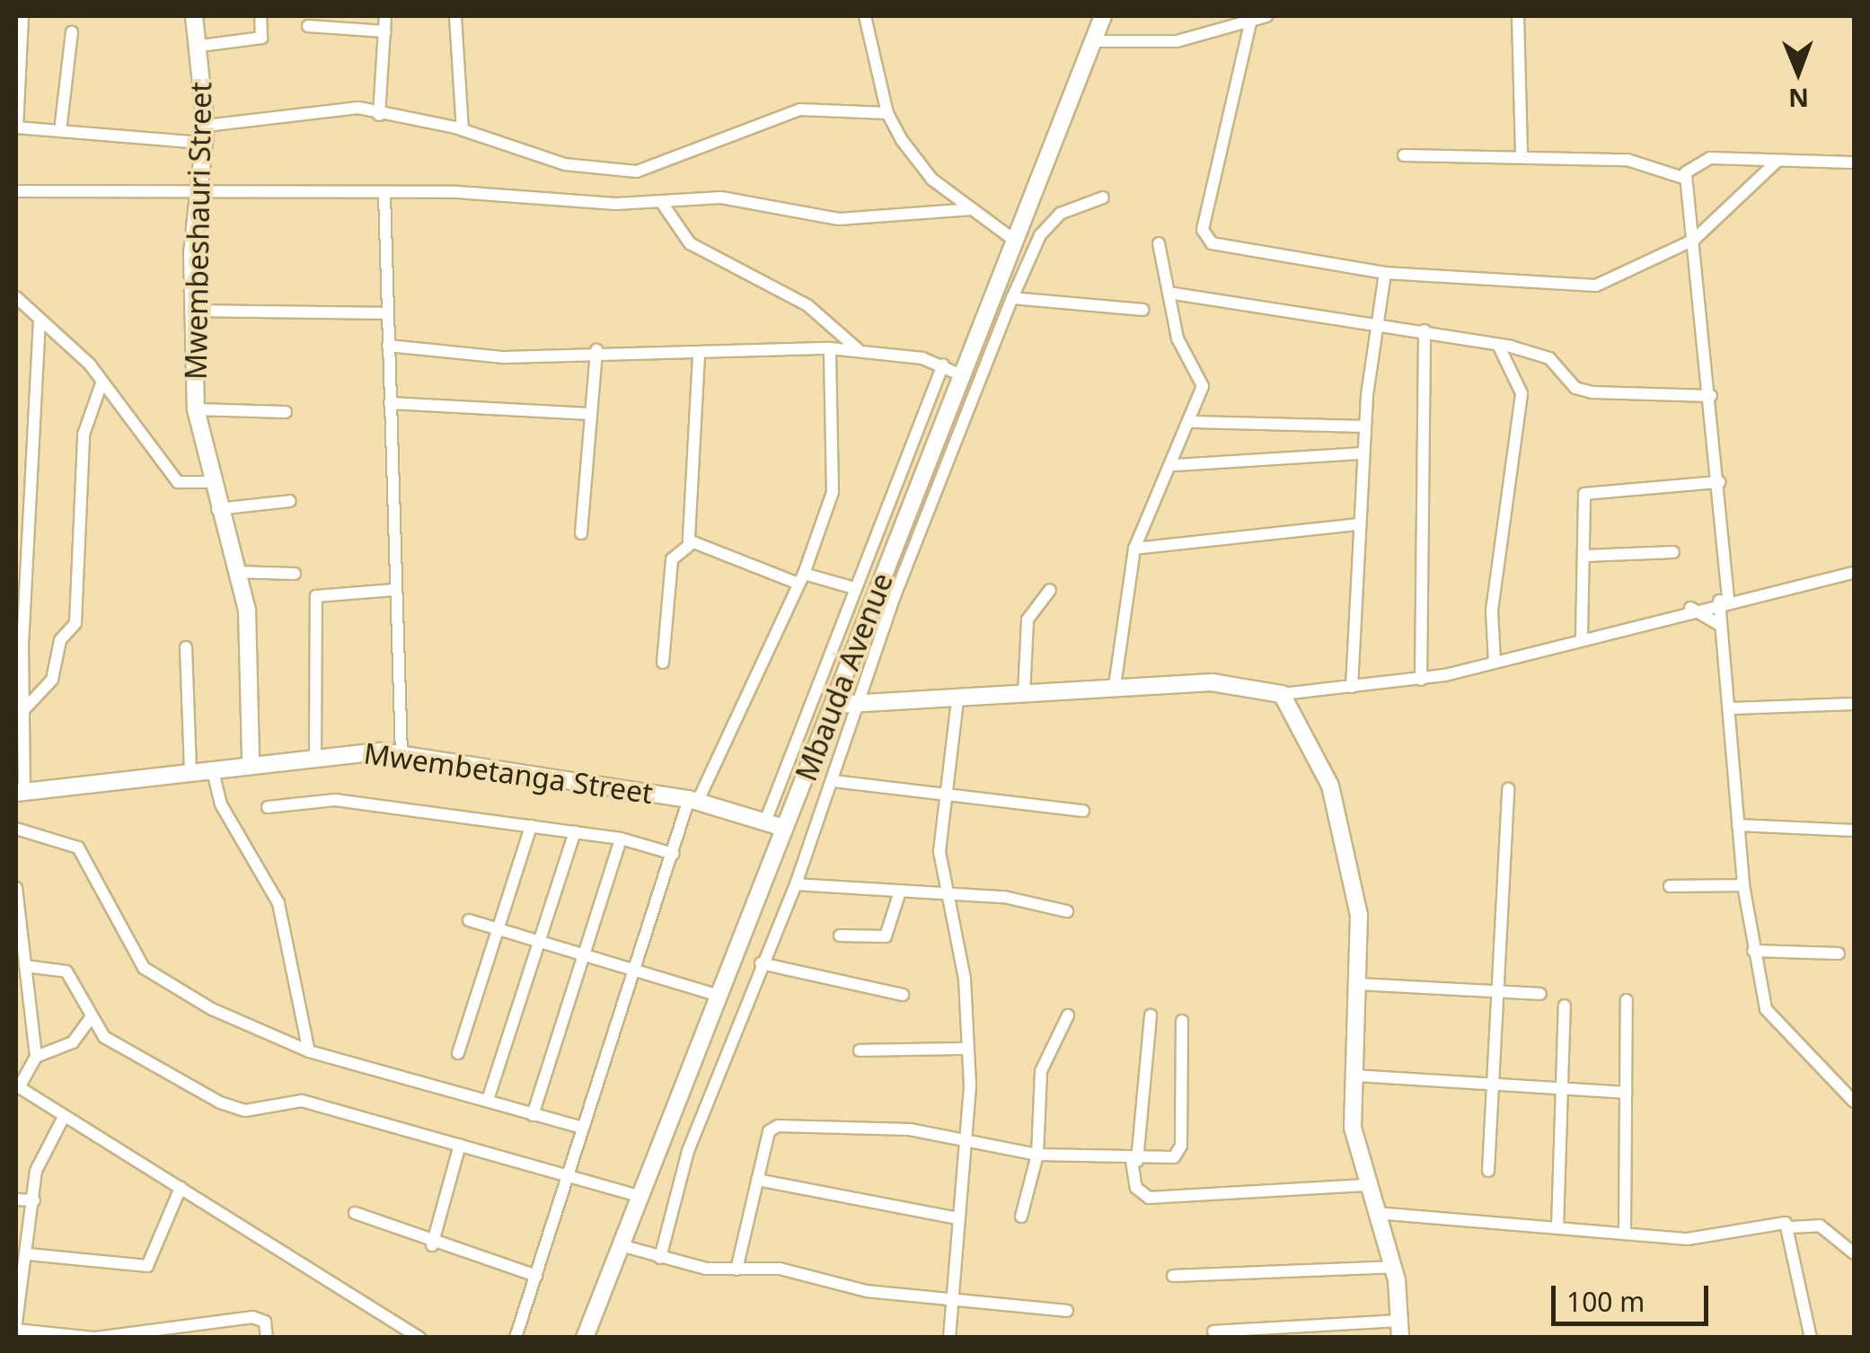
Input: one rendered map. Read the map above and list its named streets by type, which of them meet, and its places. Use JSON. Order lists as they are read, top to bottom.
{
  "streets": {
    "street": ["Mwembeshauri Street", "Mbauda Avenue", "Mwembetanga Street"]
  },
  "crossings": [
    ["Mwembeshauri Street", "Mwembetanga Street"],
    ["Mbauda Avenue", "Mwembetanga Street"]
  ],
  "scale_bar": "100 m",
  "north": "bottom"
}
